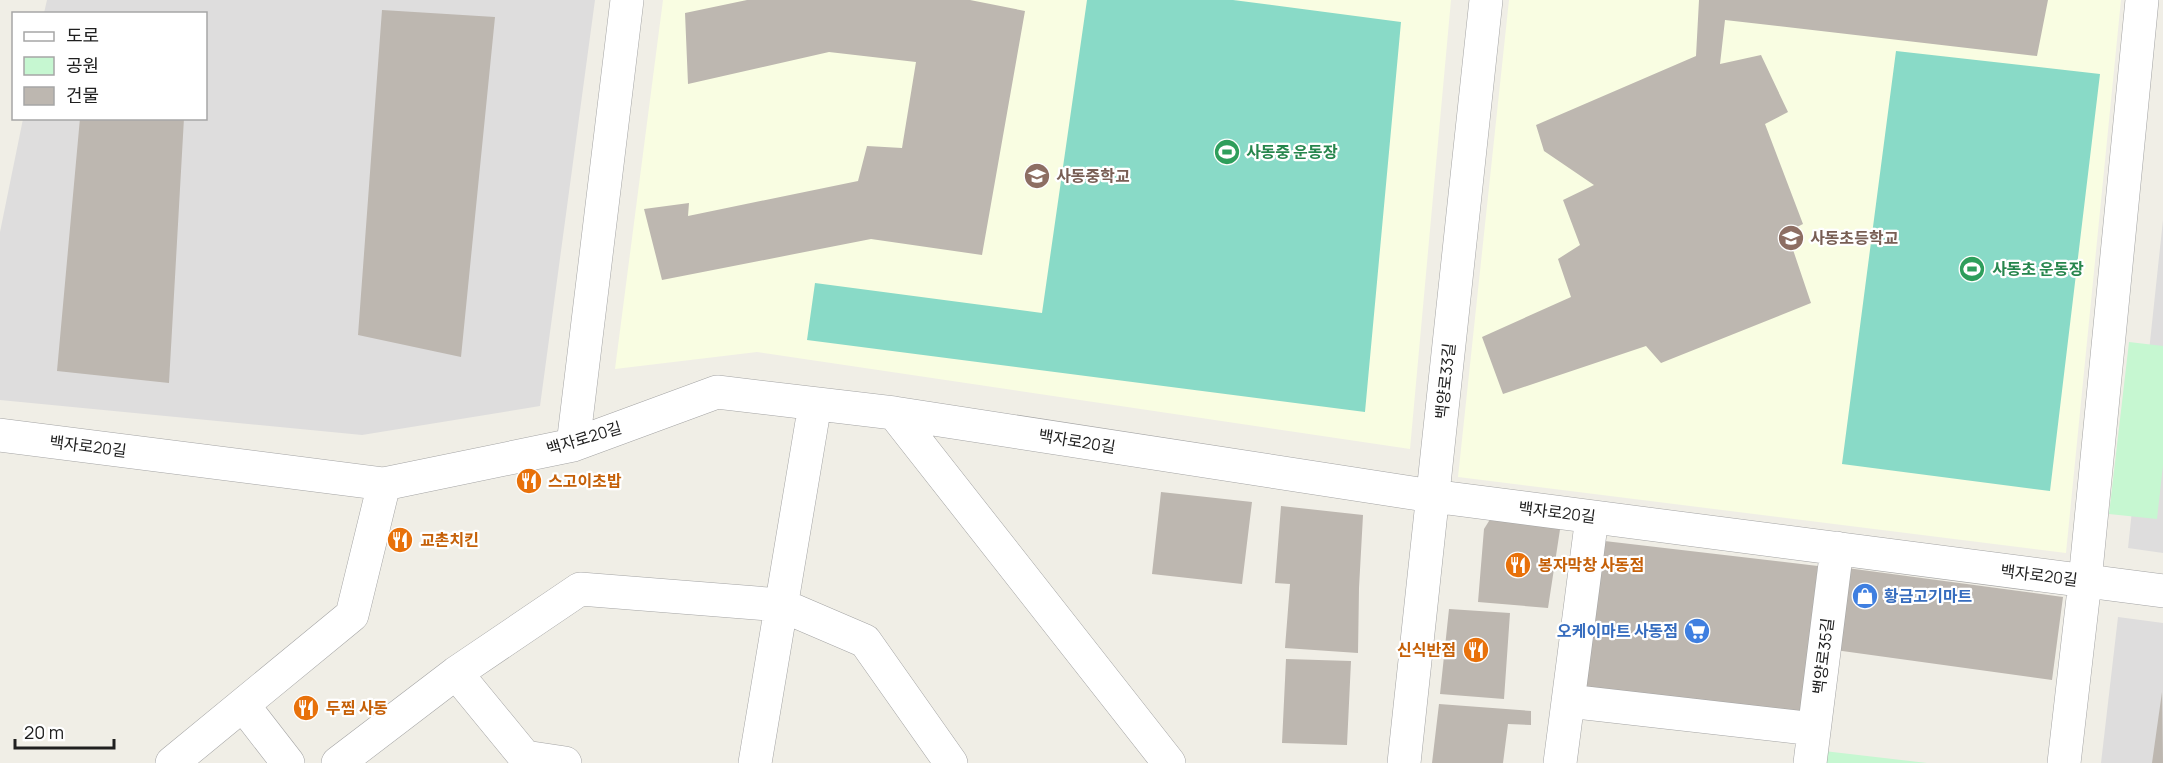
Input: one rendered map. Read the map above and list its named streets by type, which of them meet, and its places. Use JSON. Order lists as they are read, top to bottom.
{
  "streets": {
    "street": ["백양로33길", "백자로20길", "백양로35길"]
  },
  "crossings": [
    ["백양로33길", "백자로20길"],
    ["백자로20길", "백양로35길"]
  ],
  "places": {
    "sports": ["사동중 운동장", "사동초 운동장"],
    "school or university": ["사동중학교", "사동초등학교"],
    "restaurant": [
      "스고이초밥",
      "교촌치킨",
      "봉자막창 사동점",
      "신식반점",
      "두찜 사동"
    ],
    "shop": ["황금고기마트"],
    "supermarket": ["오케이마트 사동점"]
  },
  "legend": ["도로", "공원", "건물"],
  "scale_bar": "20 m"
}
